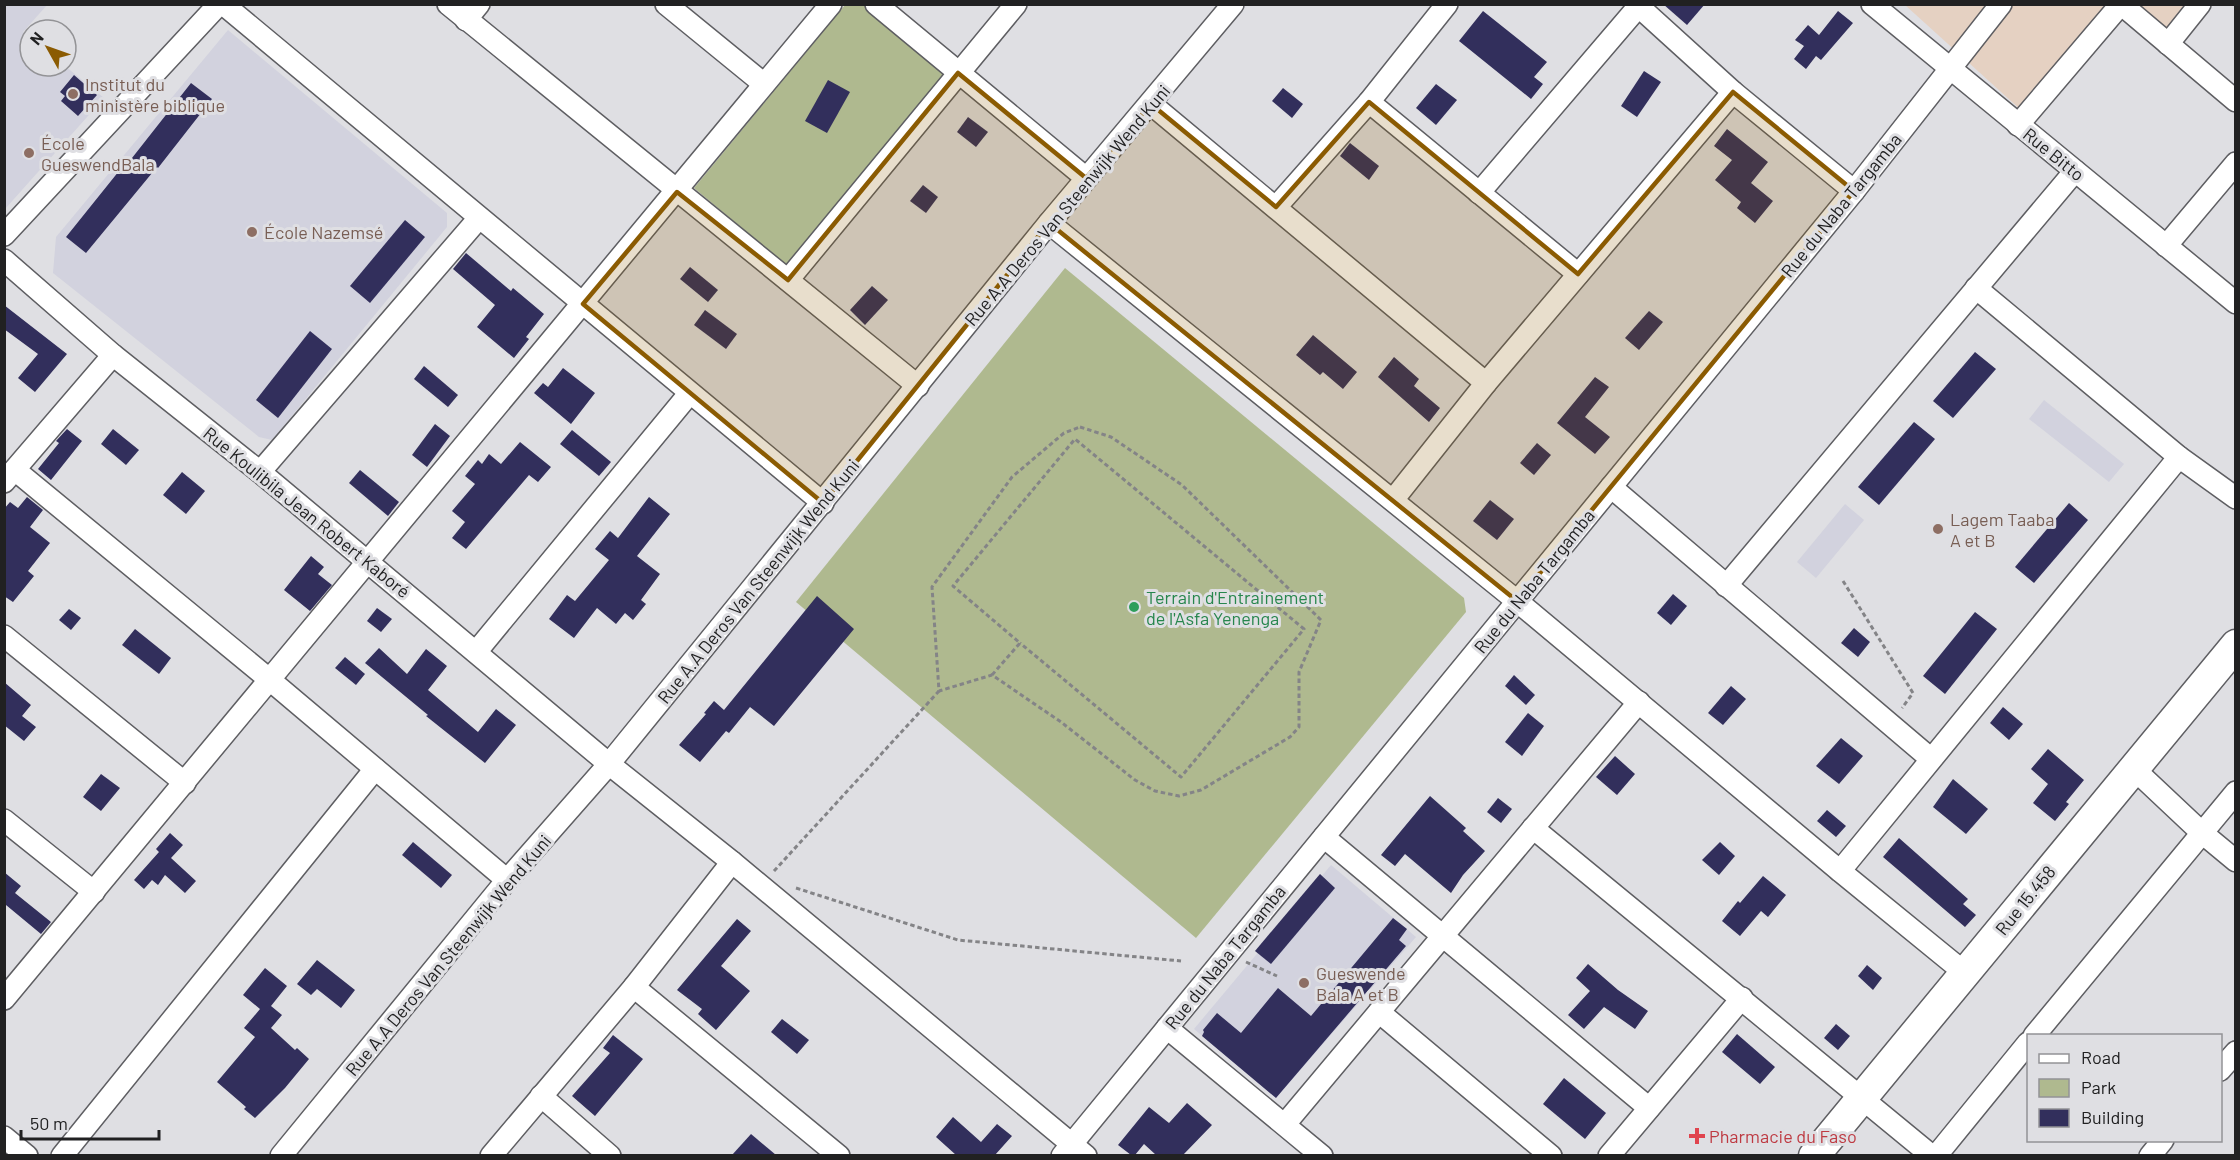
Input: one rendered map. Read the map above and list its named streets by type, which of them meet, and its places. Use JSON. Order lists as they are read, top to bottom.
{
  "streets": {
    "main road": ["Rue 15.458"],
    "street": [
      "Rue Bitto",
      "Rue A.A Deros Van Steenwijk Wend Kuni",
      "Rue du Naba Targamba",
      "Rue Koulibila Jean Robert Kaboré"
    ]
  },
  "crossings": [
    ["Rue Bitto", "Rue du Naba Targamba"],
    ["Rue A.A Deros Van Steenwijk Wend Kuni", "Rue Koulibila Jean Robert Kaboré"],
    ["Rue du Naba Targamba", "Rue Koulibila Jean Robert Kaboré"]
  ],
  "places": {
    "other": [
      "Institut du ministère biblique",
      "École GueswendBala",
      "École Nazemsé",
      "Lagem Taaba A et B",
      "Terrain d'Entrainement de l'Asfa Yenenga",
      "Gueswende Bala A et B"
    ],
    "health": ["Pharmacie du Faso"]
  },
  "legend": ["Road", "Park", "Building"],
  "scale_bar": "50 m",
  "north": "top left"
}
